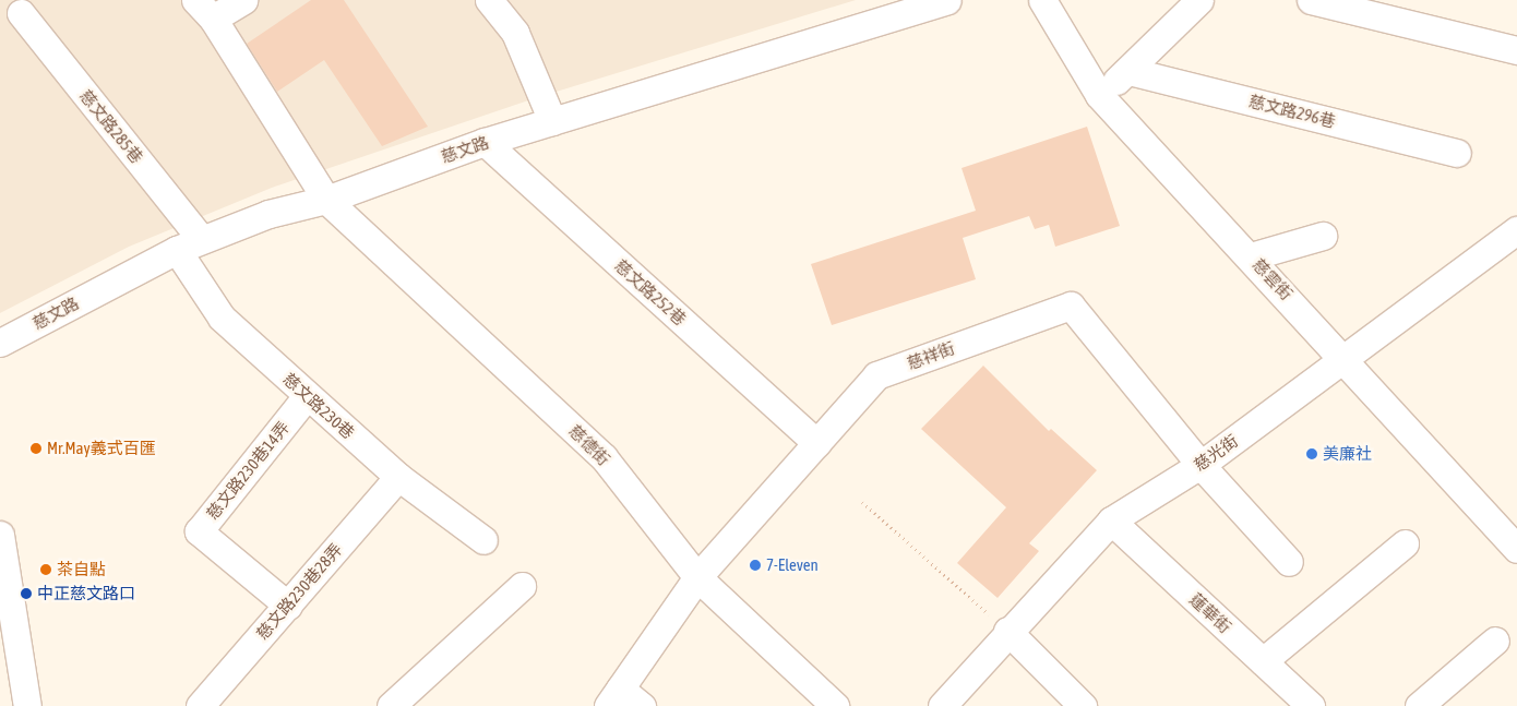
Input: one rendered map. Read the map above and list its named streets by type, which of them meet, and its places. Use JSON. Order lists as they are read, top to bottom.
{
  "streets": {
    "street": [
      "慈文路296巷",
      "慈文路285巷",
      "慈文路",
      "慈雲街",
      "慈文路252巷",
      "慈祥街",
      "慈文路230巷",
      "慈德街",
      "慈光街",
      "慈文路230巷14弄",
      "慈文路230巷28弄",
      "蓮華街"
    ]
  },
  "crossings": [
    ["慈文路285巷", "慈文路"],
    ["慈文路285巷", "慈文路230巷"],
    ["慈文路", "慈文路252巷"],
    ["慈文路", "慈文路230巷"],
    ["慈文路", "慈德街"],
    ["慈雲街", "慈光街"],
    ["慈文路252巷", "慈祥街"],
    ["慈祥街", "慈德街"],
    ["慈祥街", "慈光街"],
    ["慈文路230巷", "慈文路230巷14弄"],
    ["慈文路230巷", "慈文路230巷28弄"],
    ["慈光街", "蓮華街"],
    ["慈文路230巷14弄", "慈文路230巷28弄"]
  ],
  "places": [
    "Mr.May義式百匯",
    "美廉社",
    "7-Eleven",
    "茶自點",
    "中正慈文路口"
  ]
}
